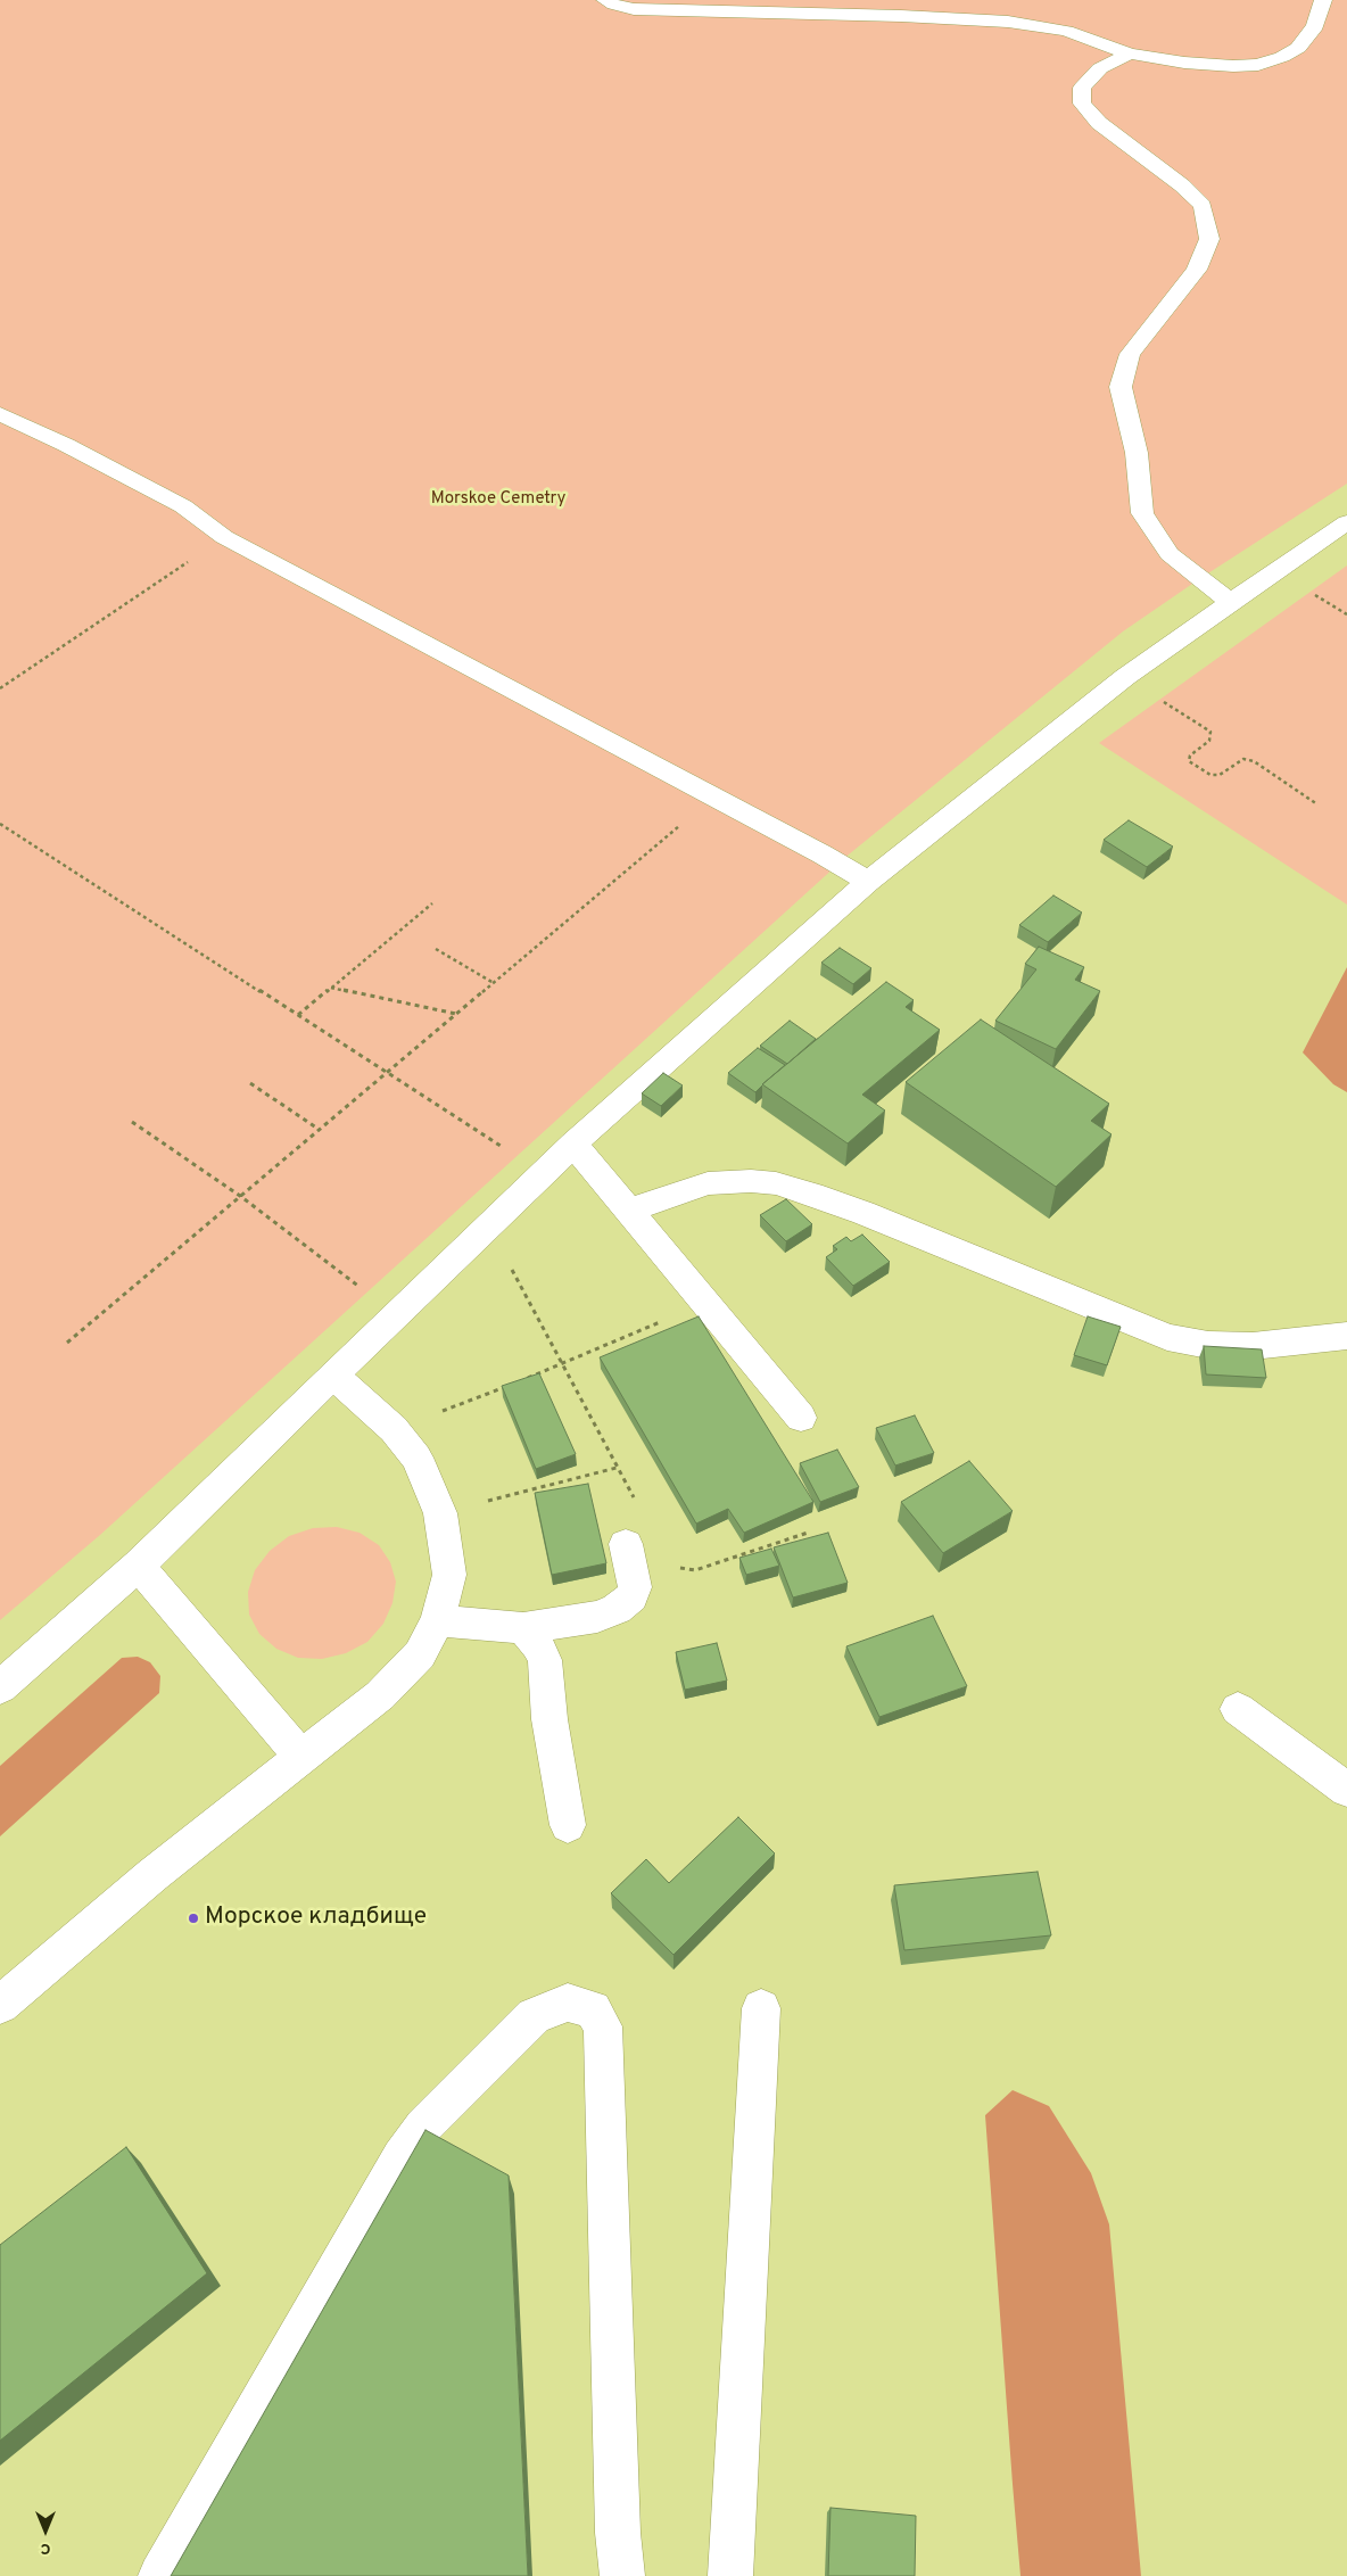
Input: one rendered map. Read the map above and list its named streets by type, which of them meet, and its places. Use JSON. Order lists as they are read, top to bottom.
{
  "parks": ["Morskoe Cemetry"],
  "places": ["Морское кладбище"],
  "north": "bottom"
}
